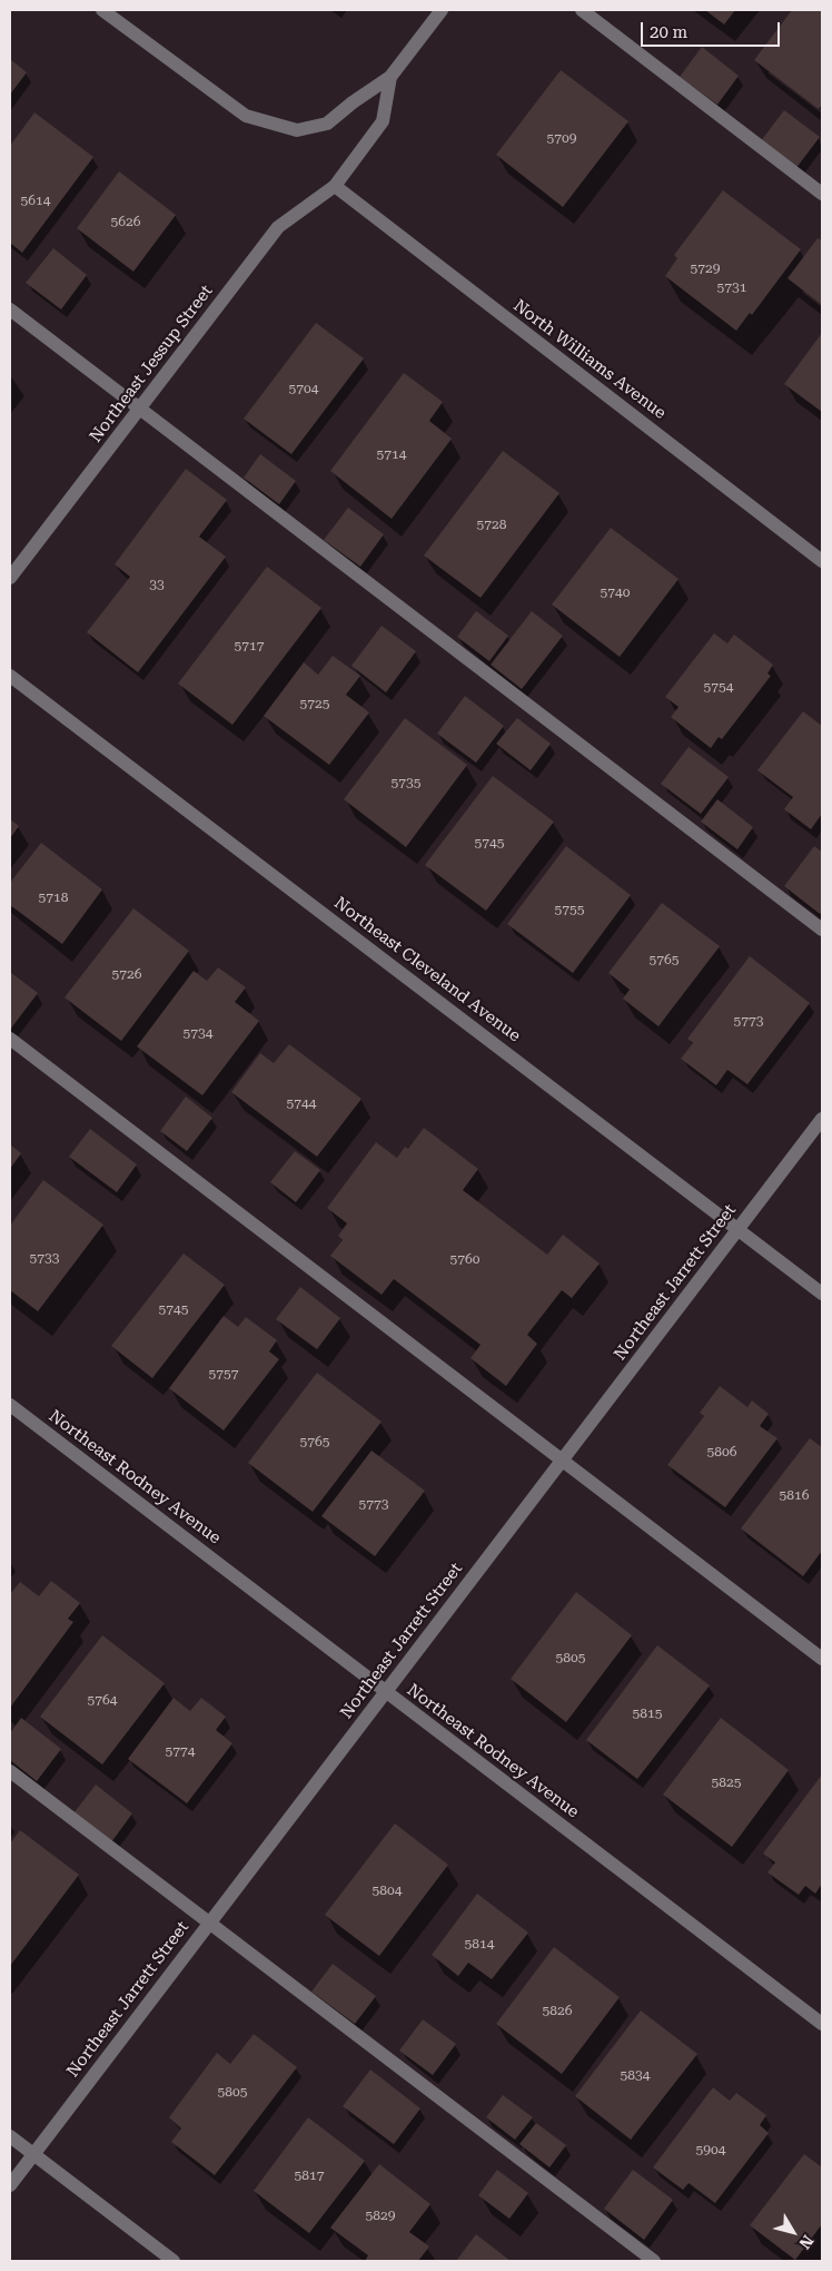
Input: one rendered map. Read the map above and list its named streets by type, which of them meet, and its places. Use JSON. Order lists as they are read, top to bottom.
{
  "streets": {
    "street": [
      "North Williams Avenue",
      "Northeast Jessup Street",
      "Northeast Cleveland Avenue",
      "Northeast Jarrett Street",
      "Northeast Rodney Avenue"
    ]
  },
  "crossings": [
    ["North Williams Avenue", "Northeast Jessup Street"],
    ["Northeast Cleveland Avenue", "Northeast Jarrett Street"],
    ["Northeast Jarrett Street", "Northeast Rodney Avenue"]
  ],
  "house_numbers": [
    "5709",
    "5614",
    "5626",
    "5729",
    "5731",
    "5704",
    "5714",
    "5728",
    "33",
    "5740",
    "5717",
    "5754",
    "5725",
    "5735",
    "5745",
    "5718",
    "5755",
    "5765",
    "5726",
    "5773",
    "5734",
    "5744",
    "5733",
    "5760",
    "5745",
    "5757",
    "5765",
    "5806",
    "5816",
    "5773",
    "5805",
    "5764",
    "5815",
    "5774",
    "5825",
    "5804",
    "5814",
    "5826",
    "5834",
    "5805",
    "5904",
    "5817",
    "5829"
  ],
  "scale_bar": "20 m",
  "north": "bottom right"
}
